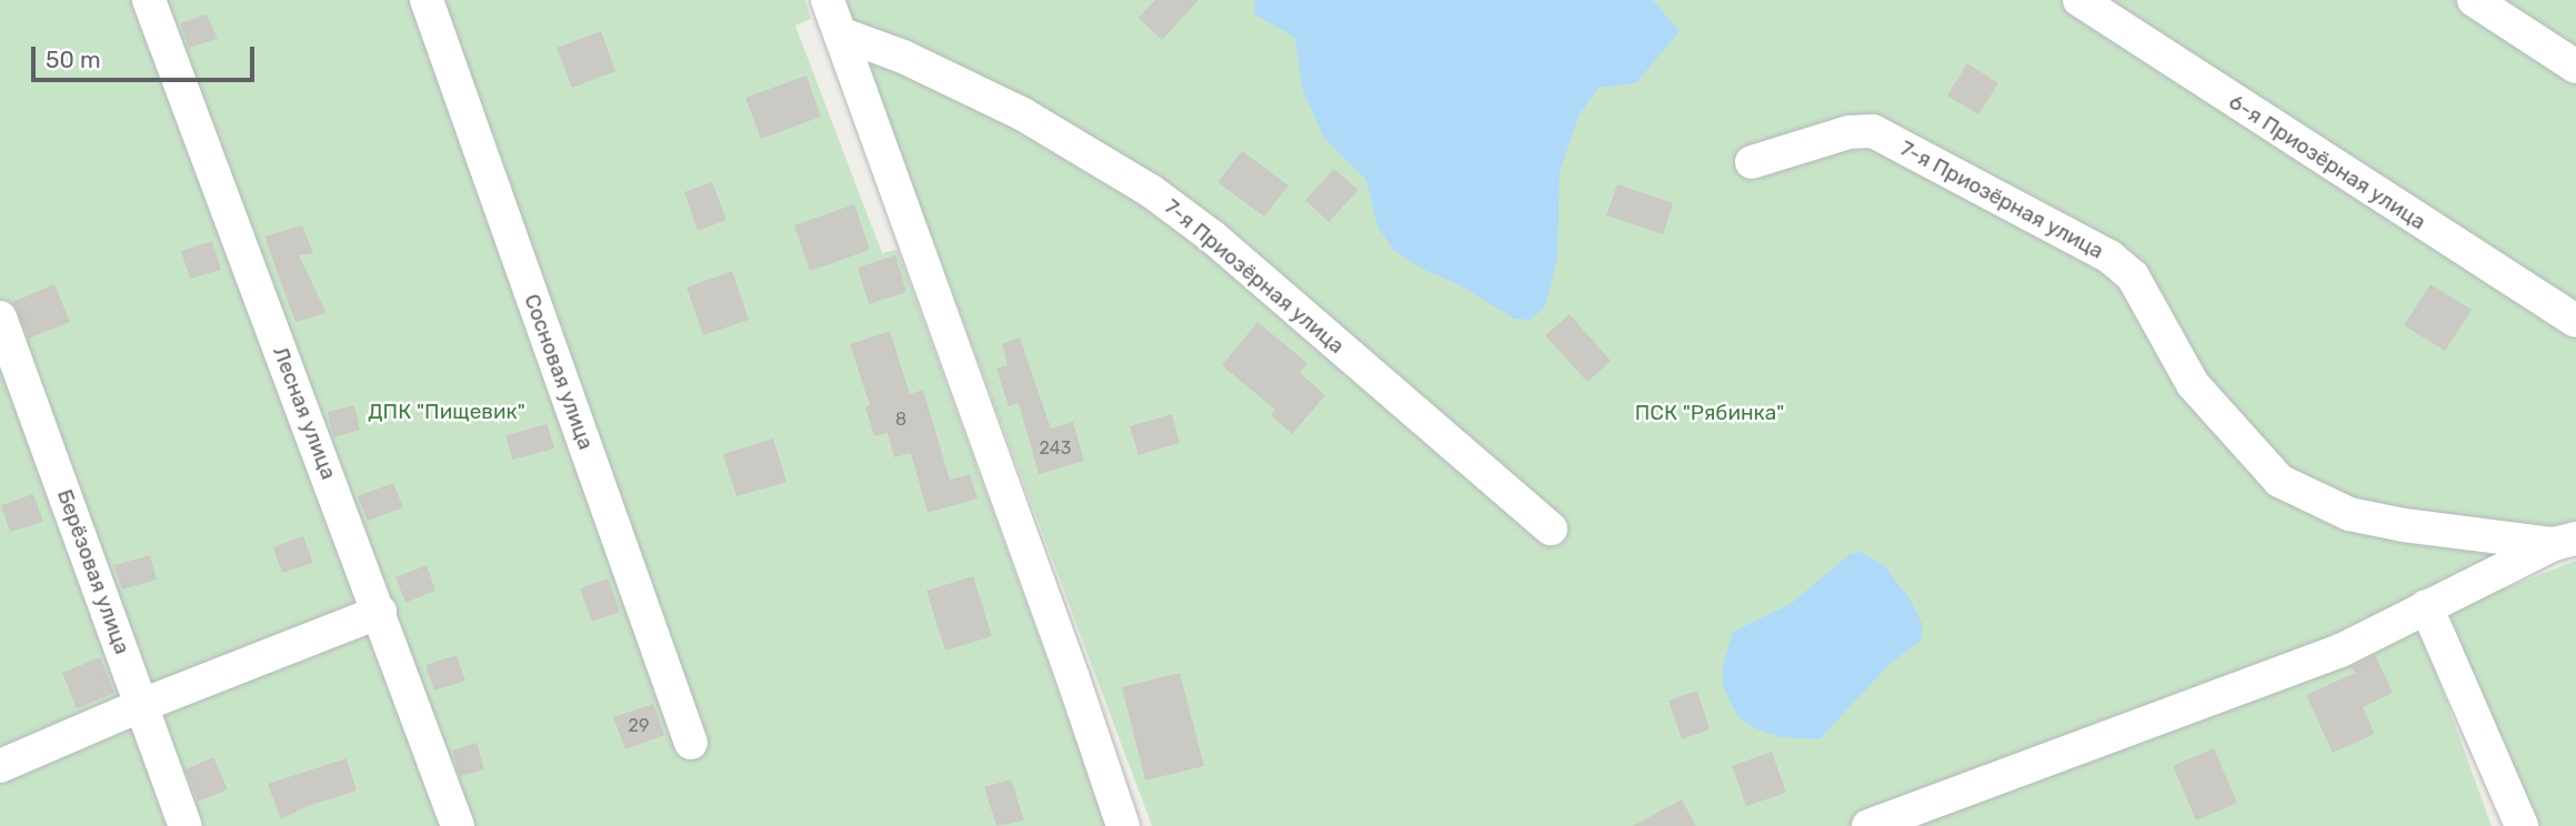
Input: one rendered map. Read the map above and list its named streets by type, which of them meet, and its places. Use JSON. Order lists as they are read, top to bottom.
{
  "streets": {
    "street": [
      "6-я Приозёрная улица",
      "7-я Приозёрная улица",
      "Сосновая улица",
      "Лесная улица",
      "Берёзовая улица"
    ]
  },
  "parks": ["ДПК \"Пищевик\"", "ПСК \"Рябинка\""],
  "house_numbers": ["8", "243", "29"],
  "scale_bar": "50 m"
}
